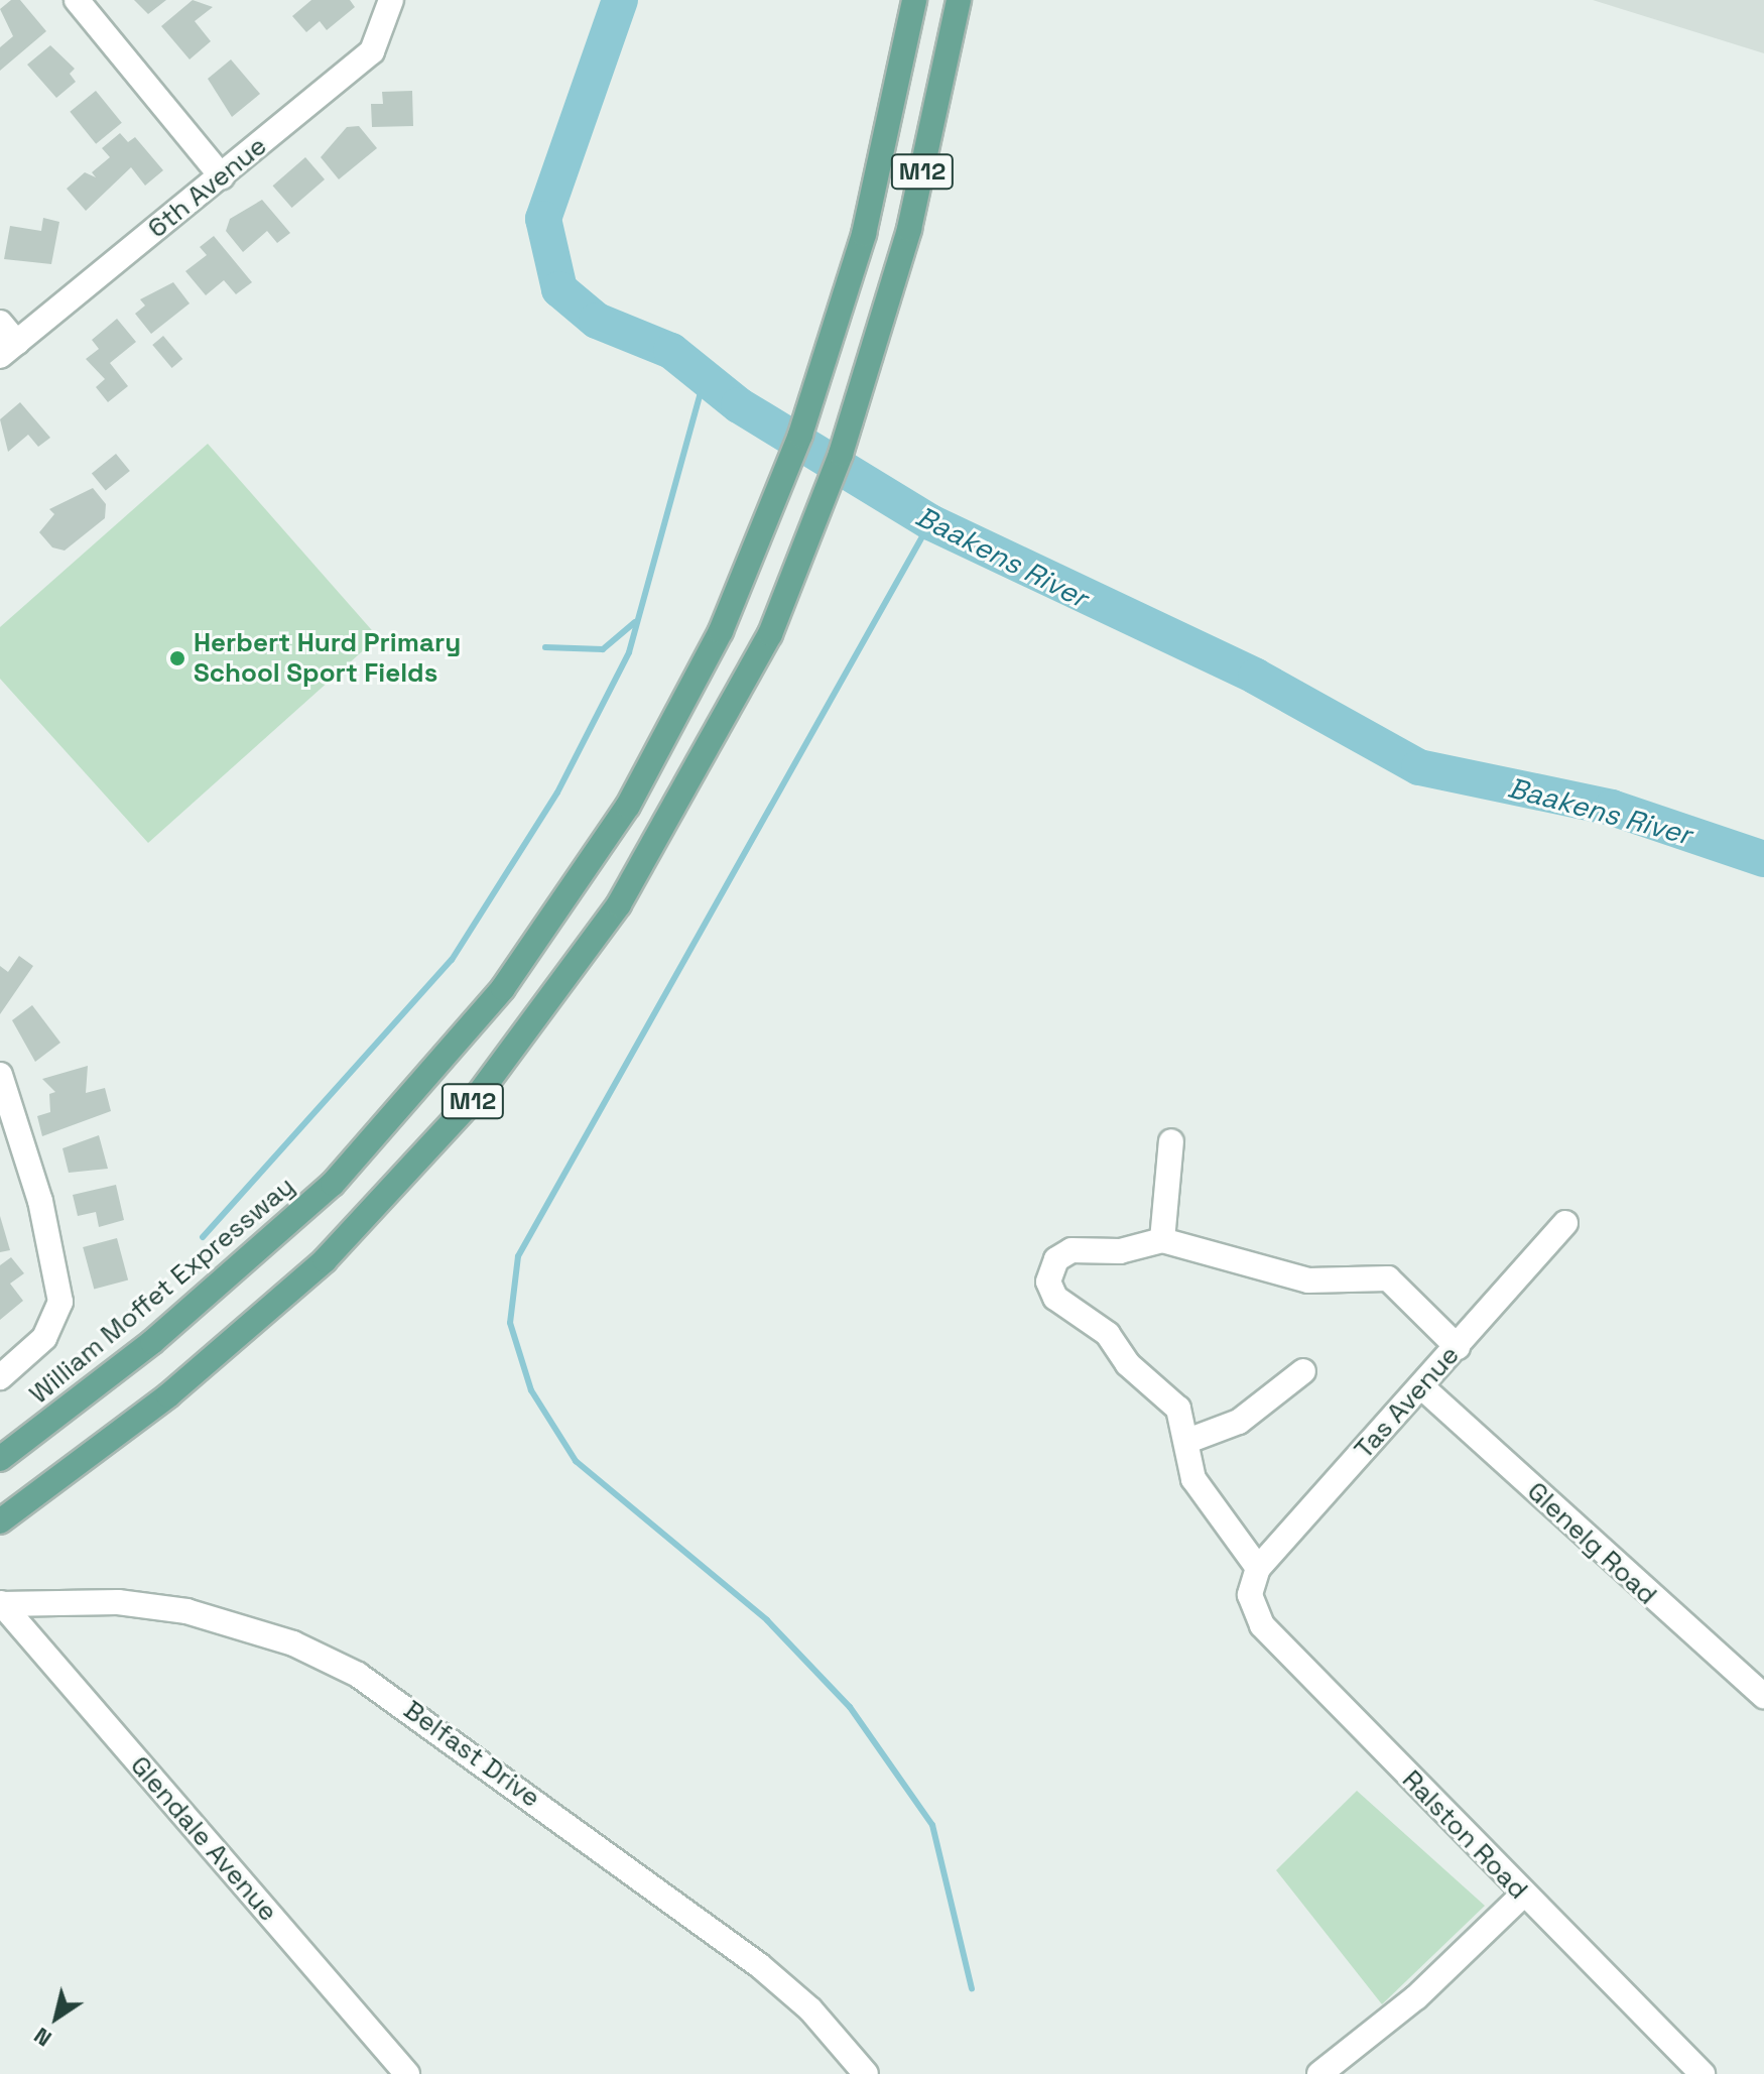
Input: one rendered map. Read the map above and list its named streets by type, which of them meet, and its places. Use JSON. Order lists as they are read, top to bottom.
{
  "streets": {
    "main road": ["M12", "William Moffet Expressway"],
    "street": [
      "6th Avenue",
      "Tas Avenue",
      "Glenelg Road",
      "Belfast Drive",
      "Ralston Road",
      "Glendale Avenue"
    ]
  },
  "crossings": [
    ["Tas Avenue", "Glenelg Road"],
    ["Tas Avenue", "Ralston Road"],
    ["Belfast Drive", "Glendale Avenue"]
  ],
  "water": ["Baakens River"],
  "places": ["Herbert Hurd Primary School Sport Fields"],
  "north": "bottom left"
}
